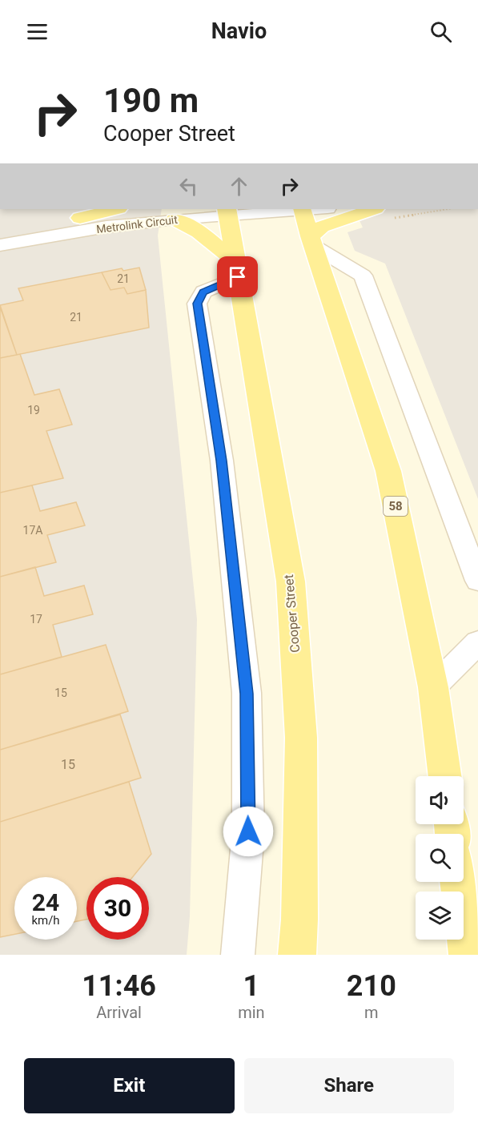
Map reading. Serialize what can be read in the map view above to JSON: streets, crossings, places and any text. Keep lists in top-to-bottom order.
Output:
{
  "streets": {
    "main road": ["58", "Cooper Street"],
    "street": ["Metrolink Circuit"]
  },
  "crossings": [
    ["Metrolink Circuit", "58"],
    ["Metrolink Circuit", "Cooper Street"]
  ],
  "house_numbers": [
    "21",
    "21",
    "19",
    "17A",
    "17",
    "15",
    "15"
  ],
  "page": {
    "header": "Navio",
    "turn": ["190 m", "Cooper Street"],
    "speed": "24 km/h",
    "limit": "30",
    "eta": [
      "11:46",
      "Arrival",
      "1",
      "min",
      "210",
      "m"
    ],
    "buttons": ["Exit", "Share"]
  }
}
